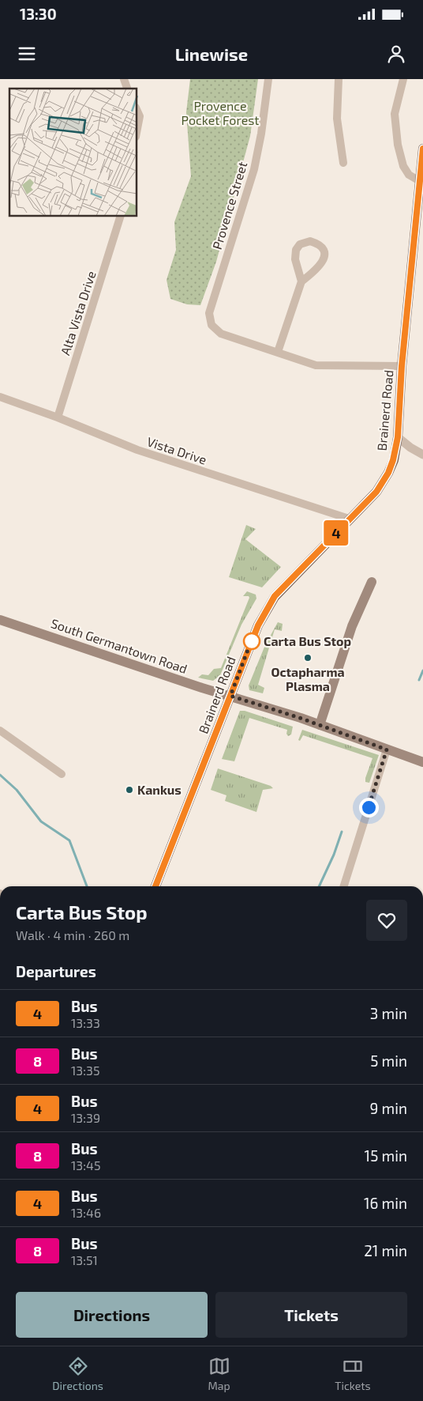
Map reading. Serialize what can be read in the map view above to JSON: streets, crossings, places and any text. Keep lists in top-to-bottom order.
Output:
{
  "streets": {
    "main road": ["Brainerd Road", "South Germantown Road"],
    "street": ["Provence Street", "Alta Vista Drive", "Vista Drive"]
  },
  "crossings": [
    ["Alta Vista Drive", "Vista Drive"],
    ["Brainerd Road", "Vista Drive"],
    ["Brainerd Road", "South Germantown Road"]
  ],
  "parks": ["Provence Pocket Forest"],
  "places": ["Carta Bus Stop", "Octapharma Plasma", "Kankus"],
  "lines": ["bus line 4"],
  "page": {
    "status": "13:30",
    "header": "Linewise",
    "on_map": "4",
    "heading": [
      ["Carta Bus Stop", "Walk · 4 min · 260 m"],
      "Departures"
    ],
    "list": [
      {
        "mark": "4",
        "name": "Bus",
        "note": "13:33",
        "value": "3 min"
      },
      {
        "mark": "8",
        "name": "Bus",
        "note": "13:35",
        "value": "5 min"
      },
      {
        "mark": "4",
        "name": "Bus",
        "note": "13:39",
        "value": "9 min"
      },
      {
        "mark": "8",
        "name": "Bus",
        "note": "13:45",
        "value": "15 min"
      },
      {
        "mark": "4",
        "name": "Bus",
        "note": "13:46",
        "value": "16 min"
      },
      {
        "mark": "8",
        "name": "Bus",
        "note": "13:51",
        "value": "21 min"
      }
    ],
    "buttons": ["Directions", "Tickets"],
    "tabs": ["Directions", "Map", "Tickets"]
  }
}
